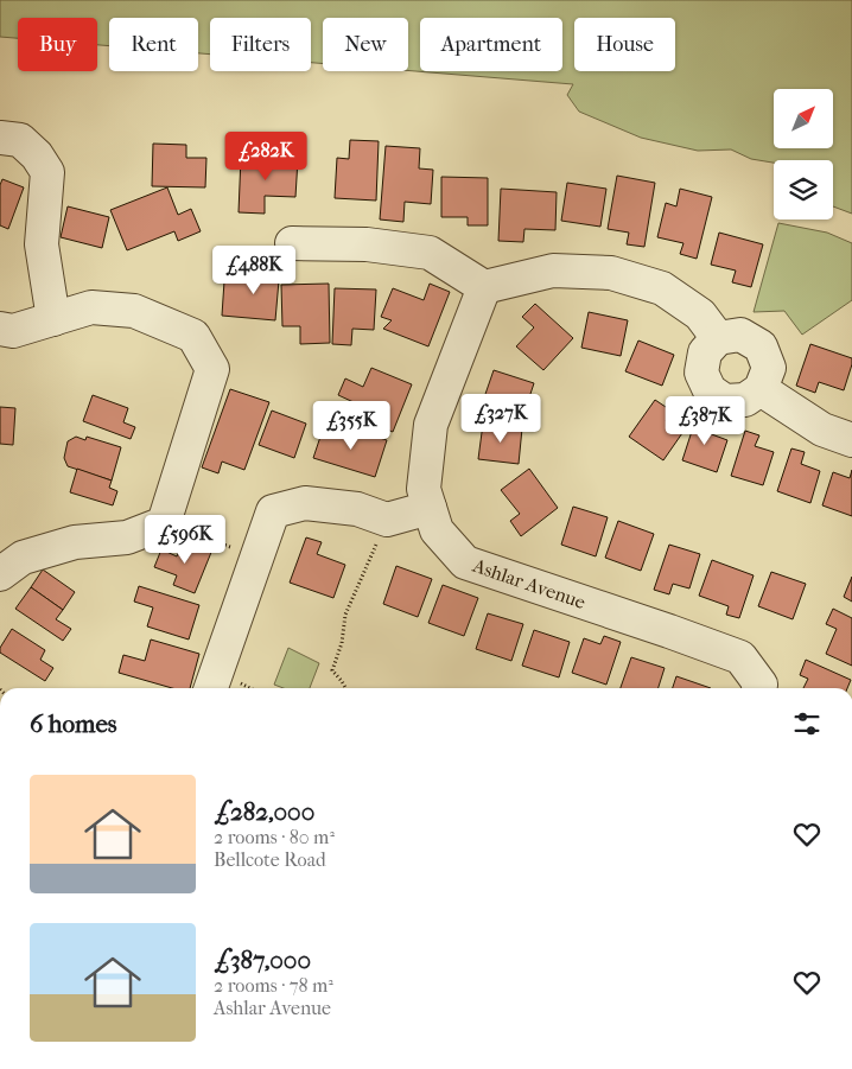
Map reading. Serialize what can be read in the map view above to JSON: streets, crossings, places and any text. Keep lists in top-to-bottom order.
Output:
{
  "streets": {
    "street": ["Ashlar Avenue"]
  },
  "north": "top right",
  "page": {
    "chip": [
      "Buy",
      "Rent",
      "Filters",
      "New",
      "Apartment",
      "House"
    ],
    "price": [
      "£282K",
      "£488K",
      "£327K",
      "£387K",
      "£355K",
      "£596K"
    ],
    "heading": "6 homes",
    "list": [
      {
        "name": "£282,000",
        "note": "2 rooms · 80 m² · Bellcote Road"
      },
      {
        "name": "£387,000",
        "note": "2 rooms · 78 m² · Ashlar Avenue"
      }
    ]
  }
}
